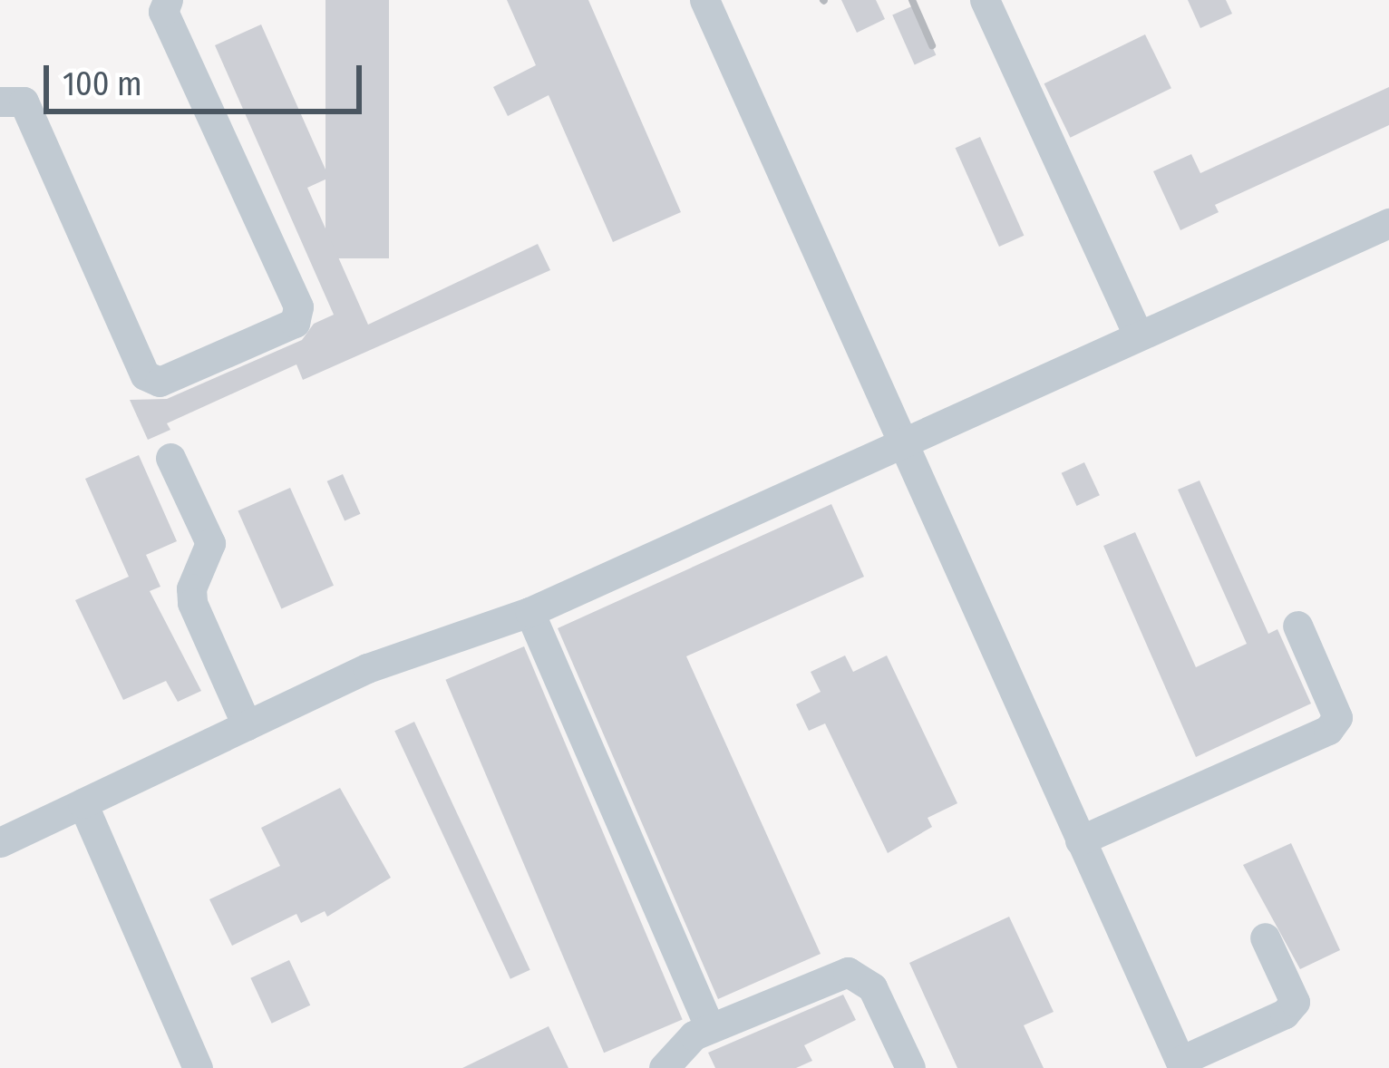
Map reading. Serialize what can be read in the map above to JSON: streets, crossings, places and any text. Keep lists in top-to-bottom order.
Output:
{
  "scale_bar": "100 m"
}
